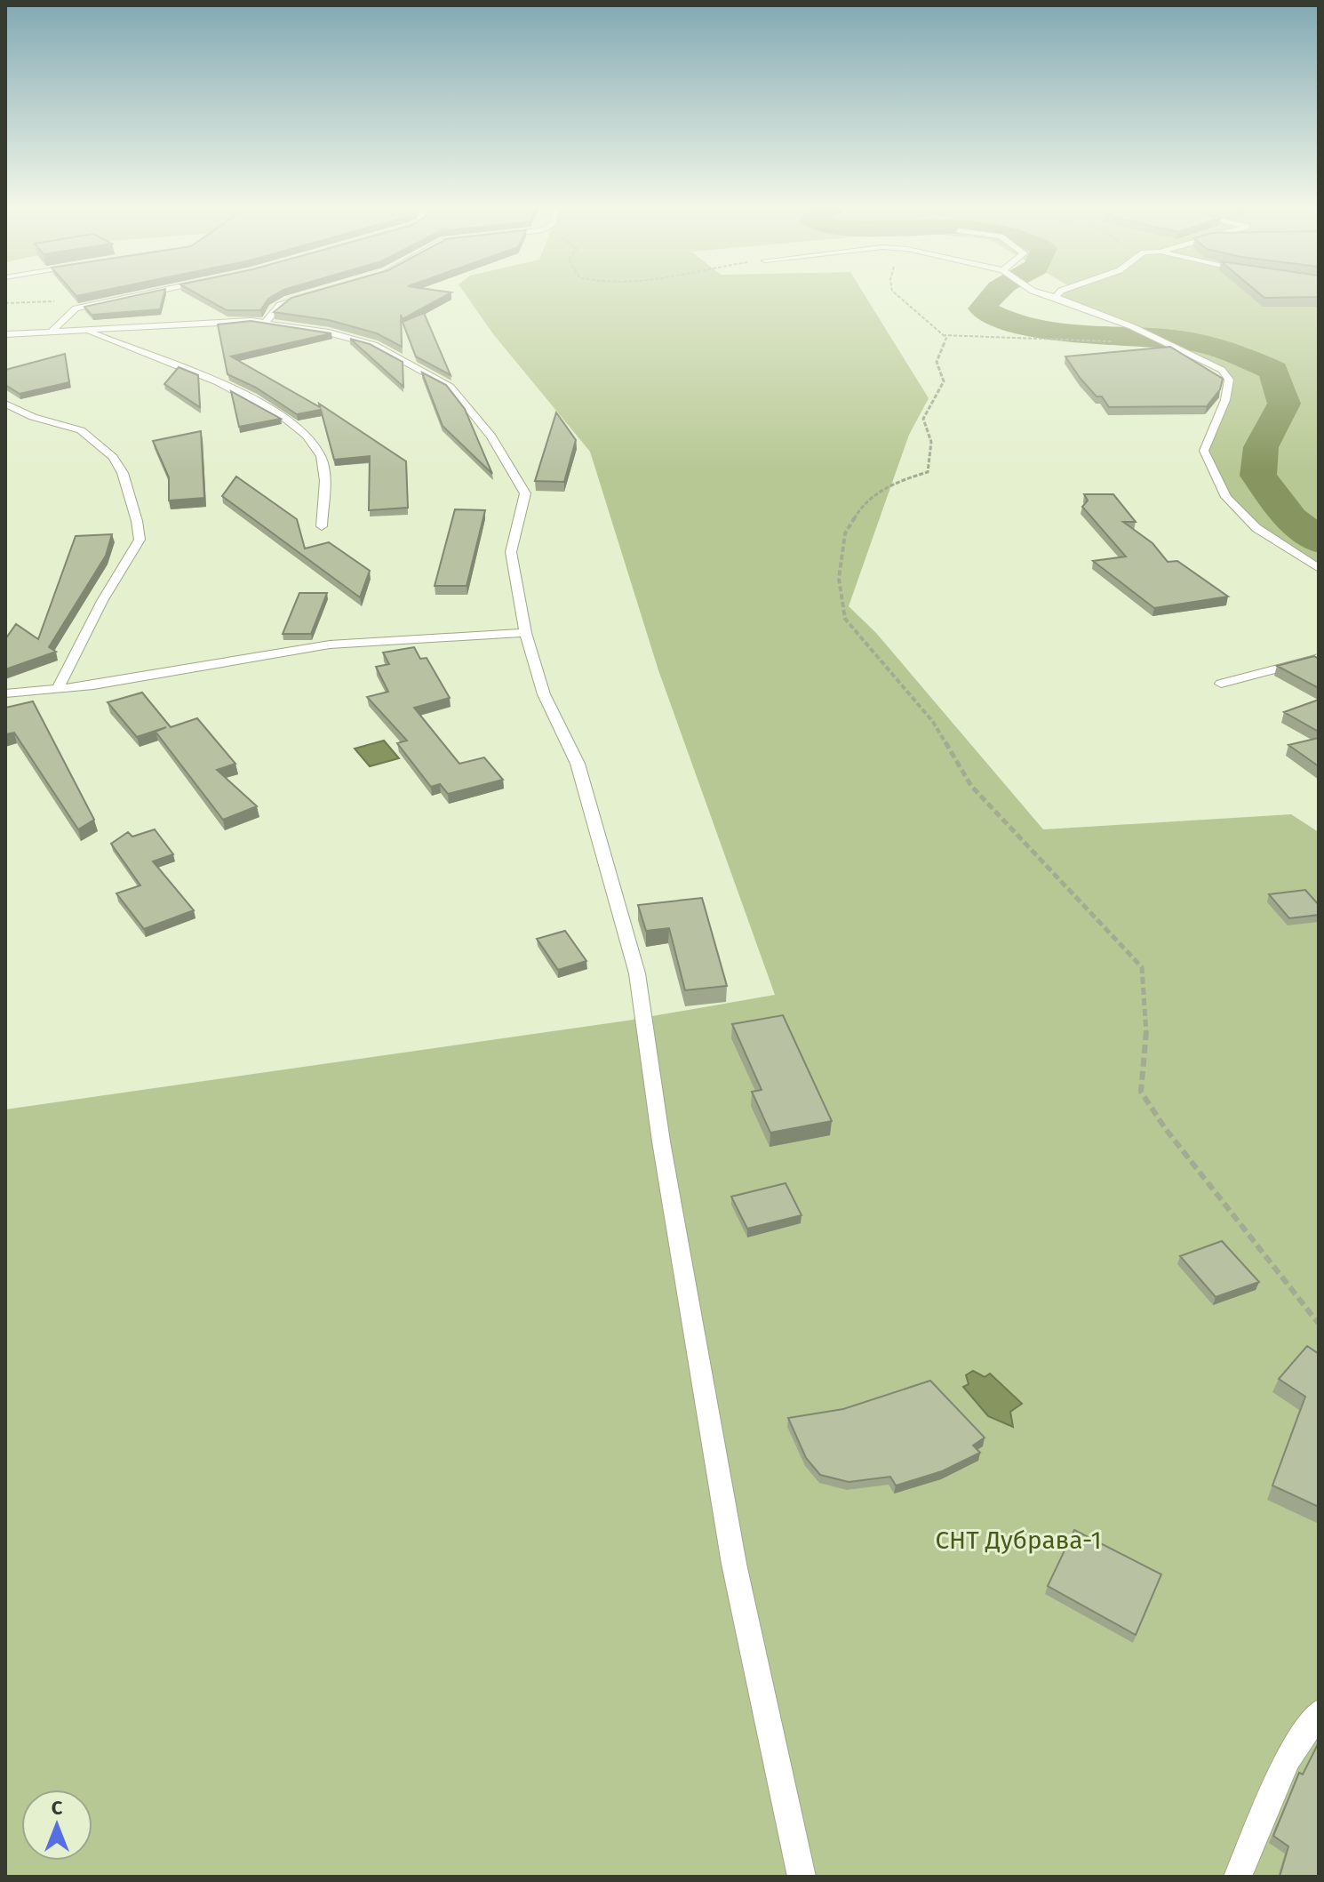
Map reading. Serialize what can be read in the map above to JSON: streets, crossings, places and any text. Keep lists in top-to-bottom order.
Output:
{
  "parks": ["СНТ Дубрава-1"],
  "north": "top"
}
